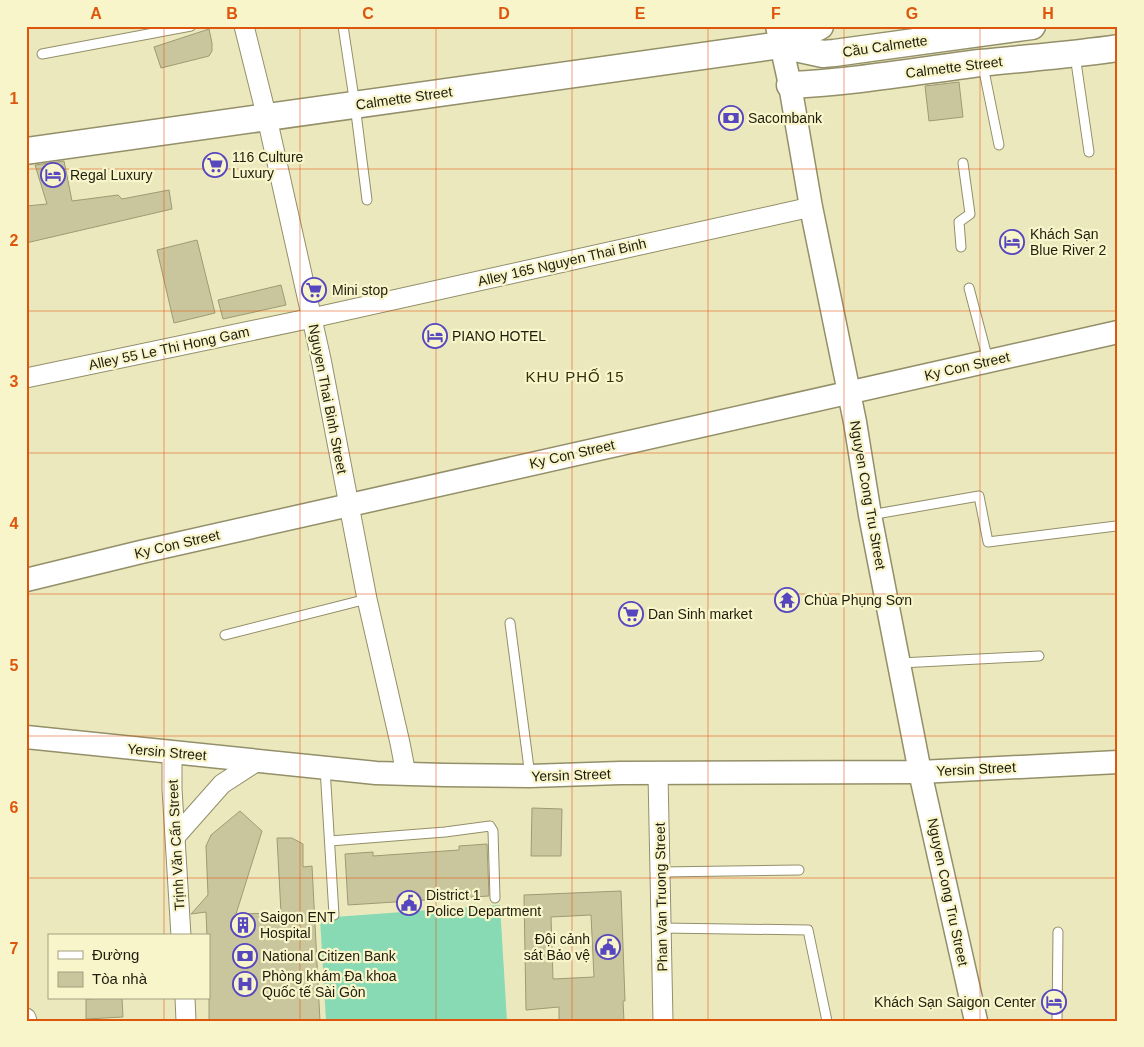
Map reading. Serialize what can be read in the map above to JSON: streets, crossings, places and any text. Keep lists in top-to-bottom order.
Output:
{
  "streets": {
    "main road": ["Cầu Calmette", "Calmette Street"],
    "street": [
      "Alley 165 Nguyen Thai Binh",
      "Alley 55 Le Thi Hong Gam",
      "Ky Con Street",
      "Nguyen Thai Binh Street",
      "Nguyen Cong Tru Street",
      "Yersin Street",
      "Trịnh Văn Cấn Street",
      "Phan Van Truong Street"
    ]
  },
  "crossings": [
    ["Cầu Calmette", "Calmette Street"],
    ["Cầu Calmette", "Nguyen Cong Tru Street"],
    ["Calmette Street", "Nguyen Thai Binh Street"],
    ["Calmette Street", "Nguyen Cong Tru Street"],
    ["Alley 165 Nguyen Thai Binh", "Alley 55 Le Thi Hong Gam"],
    ["Alley 165 Nguyen Thai Binh", "Nguyen Thai Binh Street"],
    ["Alley 165 Nguyen Thai Binh", "Nguyen Cong Tru Street"],
    ["Alley 55 Le Thi Hong Gam", "Nguyen Thai Binh Street"],
    ["Ky Con Street", "Nguyen Thai Binh Street"],
    ["Ky Con Street", "Nguyen Cong Tru Street"],
    ["Nguyen Thai Binh Street", "Yersin Street"],
    ["Nguyen Cong Tru Street", "Yersin Street"],
    ["Yersin Street", "Trịnh Văn Cấn Street"],
    ["Yersin Street", "Phan Van Truong Street"]
  ],
  "districts": ["KHU PHỐ 15"],
  "places": {
    "bank": ["Sacombank", "National Citizen Bank"],
    "supermarket": ["116 Culture Luxury", "Mini stop", "Dan Sinh market"],
    "hotel": [
      "Regal Luxury",
      "Khách Sạn Blue River 2",
      "PIANO HOTEL",
      "Khách Sạn Saigon Center"
    ],
    "temple": ["Chùa Phụng Sơn"],
    "public building": ["District 1 Police Department", "Đội cảnh sát Bảo vệ"],
    "building": ["Saigon ENT Hospital"],
    "hospital": ["Phòng khám Đa khoa Quốc tế Sài Gòn"]
  },
  "legend": ["Đường", "Tòa nhà"],
  "grid": {
    "columns": [
      "A",
      "B",
      "C",
      "D",
      "E",
      "F",
      "G",
      "H"
    ],
    "rows": [
      "1",
      "2",
      "3",
      "4",
      "5",
      "6",
      "7"
    ]
  }
}
